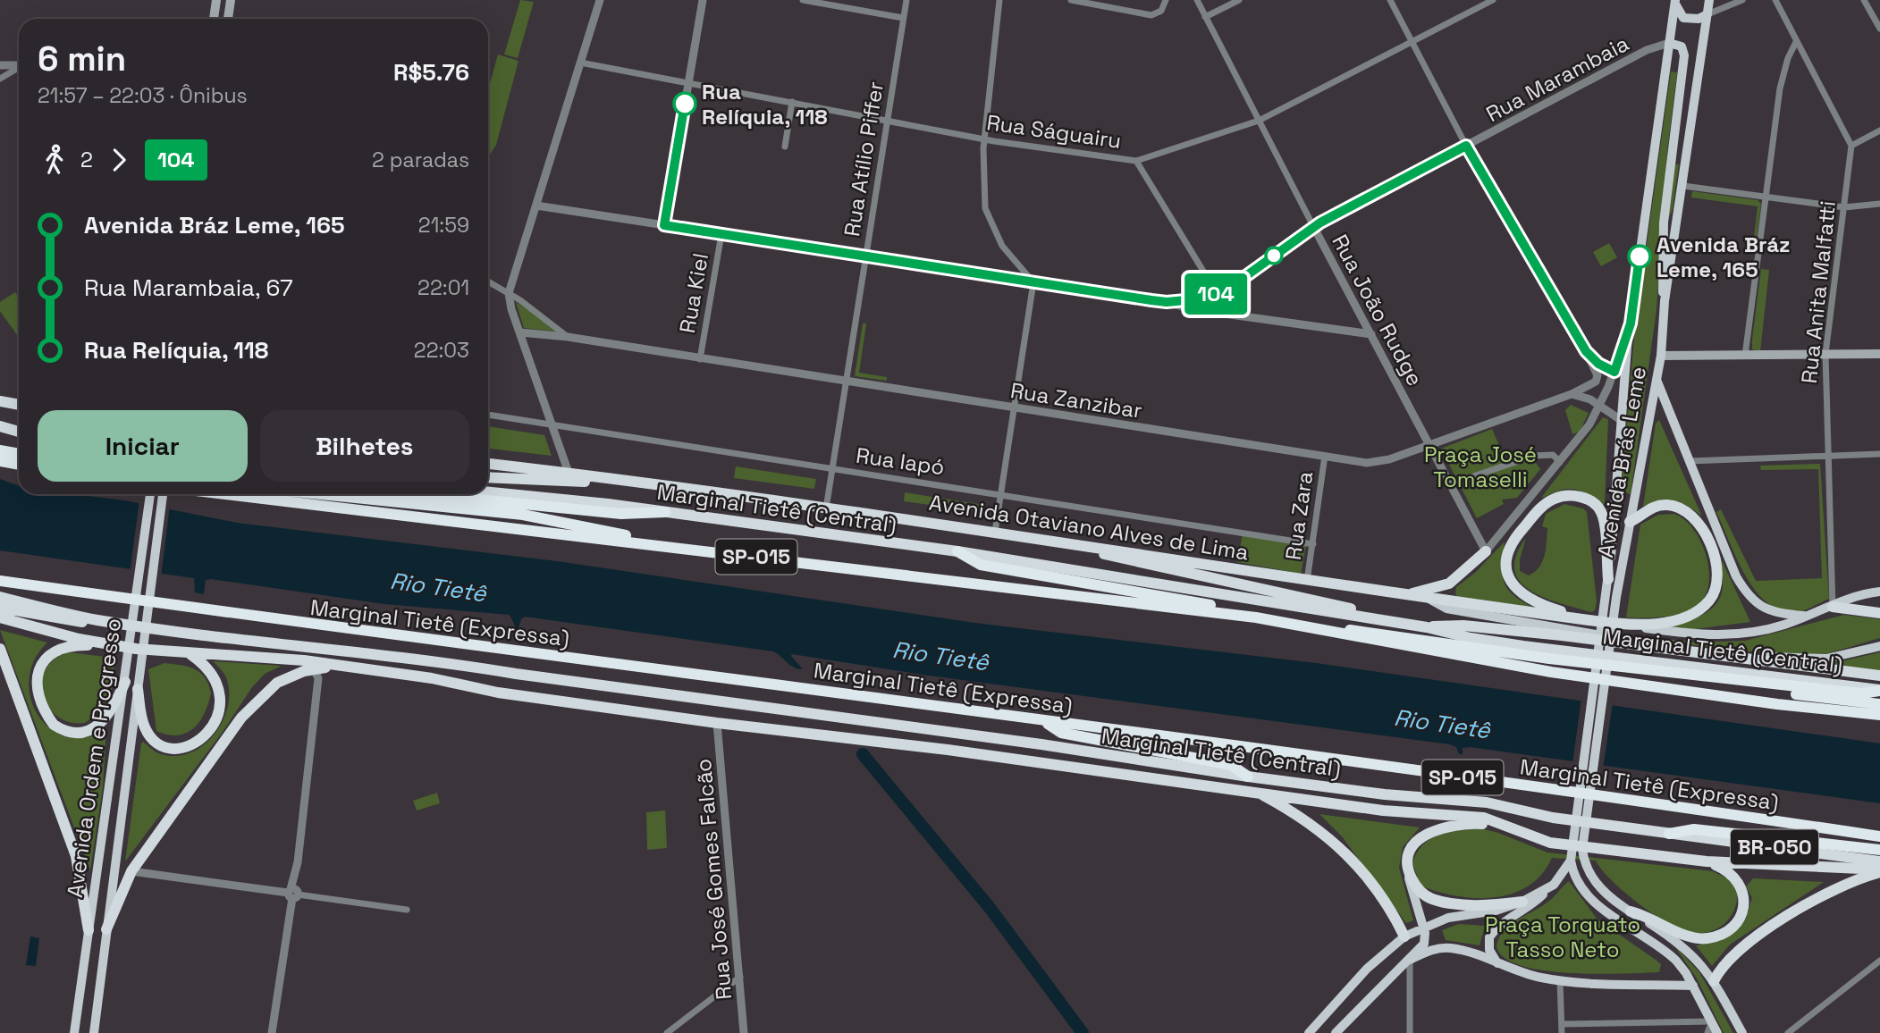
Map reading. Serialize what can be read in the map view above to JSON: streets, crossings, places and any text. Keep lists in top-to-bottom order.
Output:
{
  "streets": {
    "highway": [
      "Marginal Tietê (Central)",
      "Avenida Otaviano Alves de Lima",
      "SP-015",
      "Marginal Tietê (Expressa)",
      "BR-050"
    ],
    "main road": ["Avenida Brás Leme", "Avenida Ordem e Progresso"],
    "street": [
      "Rua Marambaia",
      "Rua Ságuairu",
      "Rua Atílio Piffer",
      "Rua Anita Malfatti",
      "Rua Kiel",
      "Rua João Rudge",
      "Rua Zanzibar",
      "Rua Iapó",
      "Rua Zara",
      "Rua José Gomes Falcão"
    ]
  },
  "crossings": [
    ["Rua Marambaia", "Rua João Rudge"],
    ["Rua Marambaia", "Avenida Brás Leme"],
    ["Rua Ságuairu", "Rua Atílio Piffer"],
    ["Rua Ságuairu", "Rua João Rudge"],
    ["Rua Atílio Piffer", "Rua Zanzibar"],
    ["Rua Atílio Piffer", "Rua Iapó"],
    ["Rua Atílio Piffer", "Avenida Otaviano Alves de Lima"],
    ["Rua Kiel", "Rua Zanzibar"],
    ["Rua João Rudge", "Rua Zanzibar"],
    ["Rua Zanzibar", "Rua Zara"],
    ["Rua Iapó", "Rua Zara"],
    ["Rua Zara", "Avenida Otaviano Alves de Lima"]
  ],
  "water": ["Rio Tietê"],
  "parks": ["Praça José Tomaselli", "Praça Torquato Tasso Neto"],
  "places": ["Rua Relíquia, 118", "Avenida Bráz Leme, 165"],
  "lines": ["bus line 104"],
  "page": {
    "on_map": "104",
    "heading": ["6 min", "21:57 – 22:03 · Ônibus", "R$5.76"],
    "legs": ["2", "104", "2 paradas"],
    "list": [
      {
        "name": "Avenida Bráz Leme, 165",
        "value": "21:59"
      },
      {
        "name": "Rua Marambaia, 67",
        "value": "22:01"
      },
      {
        "name": "Rua Relíquia, 118",
        "value": "22:03"
      }
    ],
    "buttons": ["Iniciar", "Bilhetes"]
  }
}
